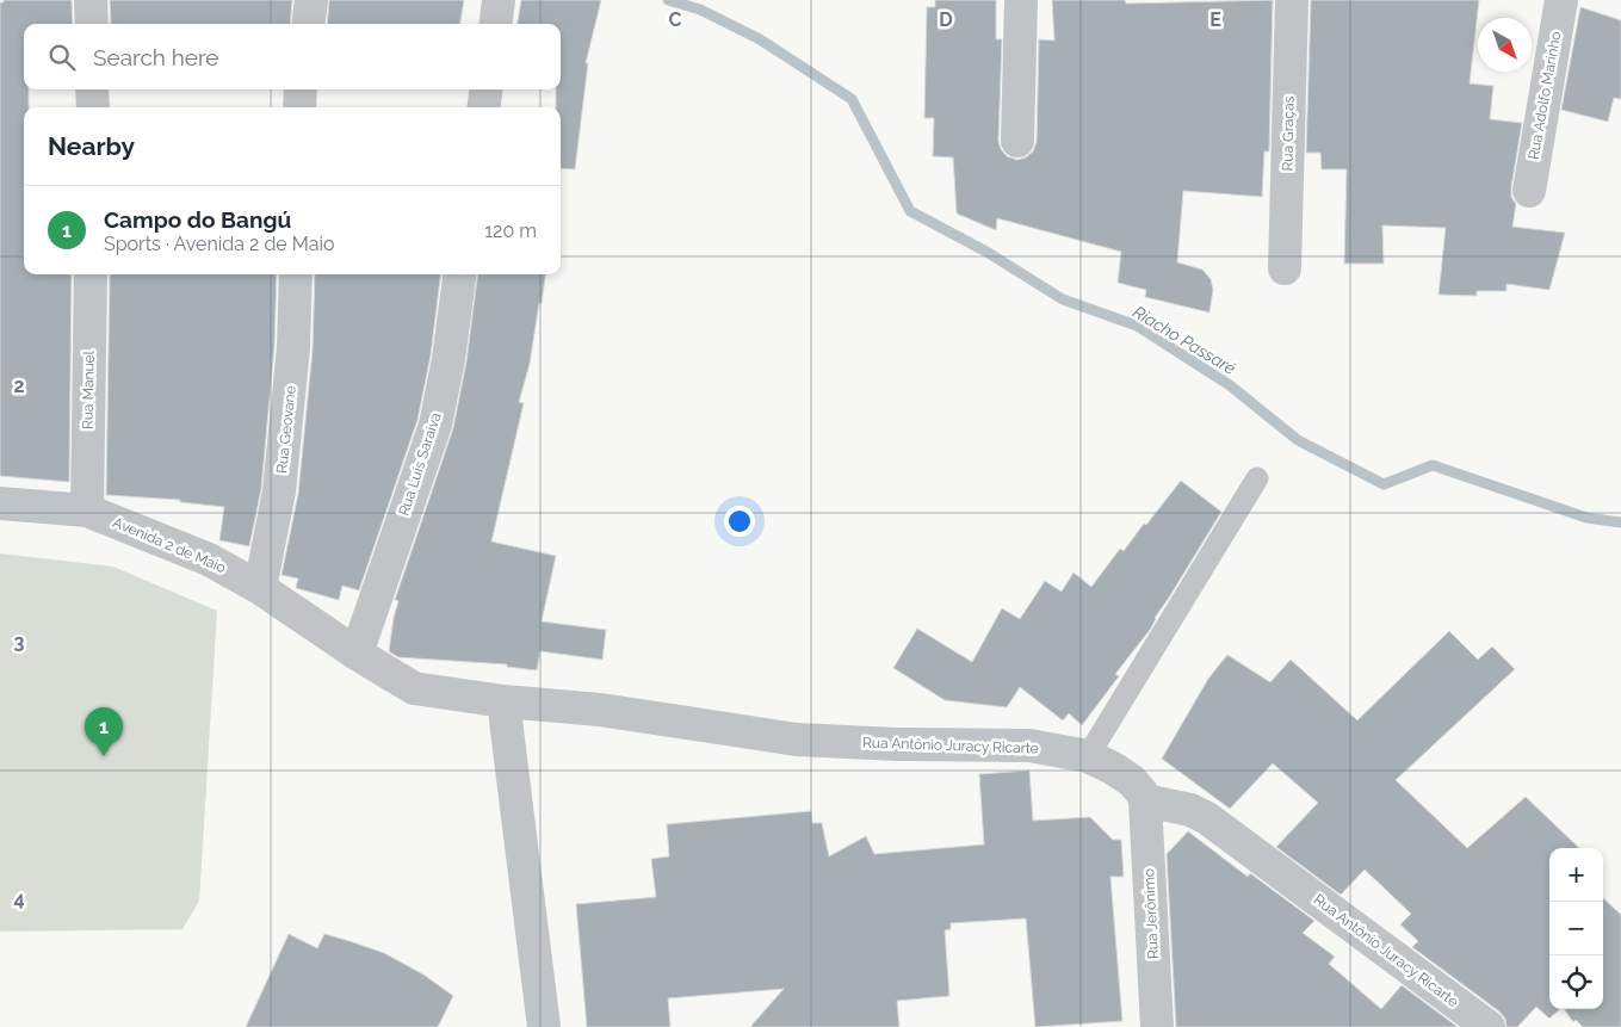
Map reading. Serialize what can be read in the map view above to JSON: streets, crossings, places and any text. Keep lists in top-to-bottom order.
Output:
{
  "streets": {
    "street": [
      "Rua Adolfo Marinho",
      "Rua Graças",
      "Rua Manuel",
      "Rua Geovane",
      "Rua Luís Saraiva",
      "Avenida 2 de Maio",
      "Rua Antônio Juracy Ricarte",
      "Rua Jerônimo"
    ]
  },
  "crossings": [
    ["Rua Manuel", "Avenida 2 de Maio"],
    ["Rua Geovane", "Avenida 2 de Maio"],
    ["Rua Luís Saraiva", "Avenida 2 de Maio"],
    ["Avenida 2 de Maio", "Rua Antônio Juracy Ricarte"],
    ["Rua Antônio Juracy Ricarte", "Rua Jerônimo"]
  ],
  "water": ["Riacho Passaré"],
  "north": "bottom right",
  "page": {
    "search": "Search here",
    "heading": "Nearby",
    "list": [
      {
        "mark": "1",
        "name": "Campo do Bangú",
        "note": "Sports · Avenida 2 de Maio",
        "value": "120 m"
      }
    ],
    "pins": "1",
    "map_buttons": ["+", "−"]
  },
  "grid": {
    "columns": ["C", "D", "E"],
    "rows": ["2", "3", "4"]
  }
}
